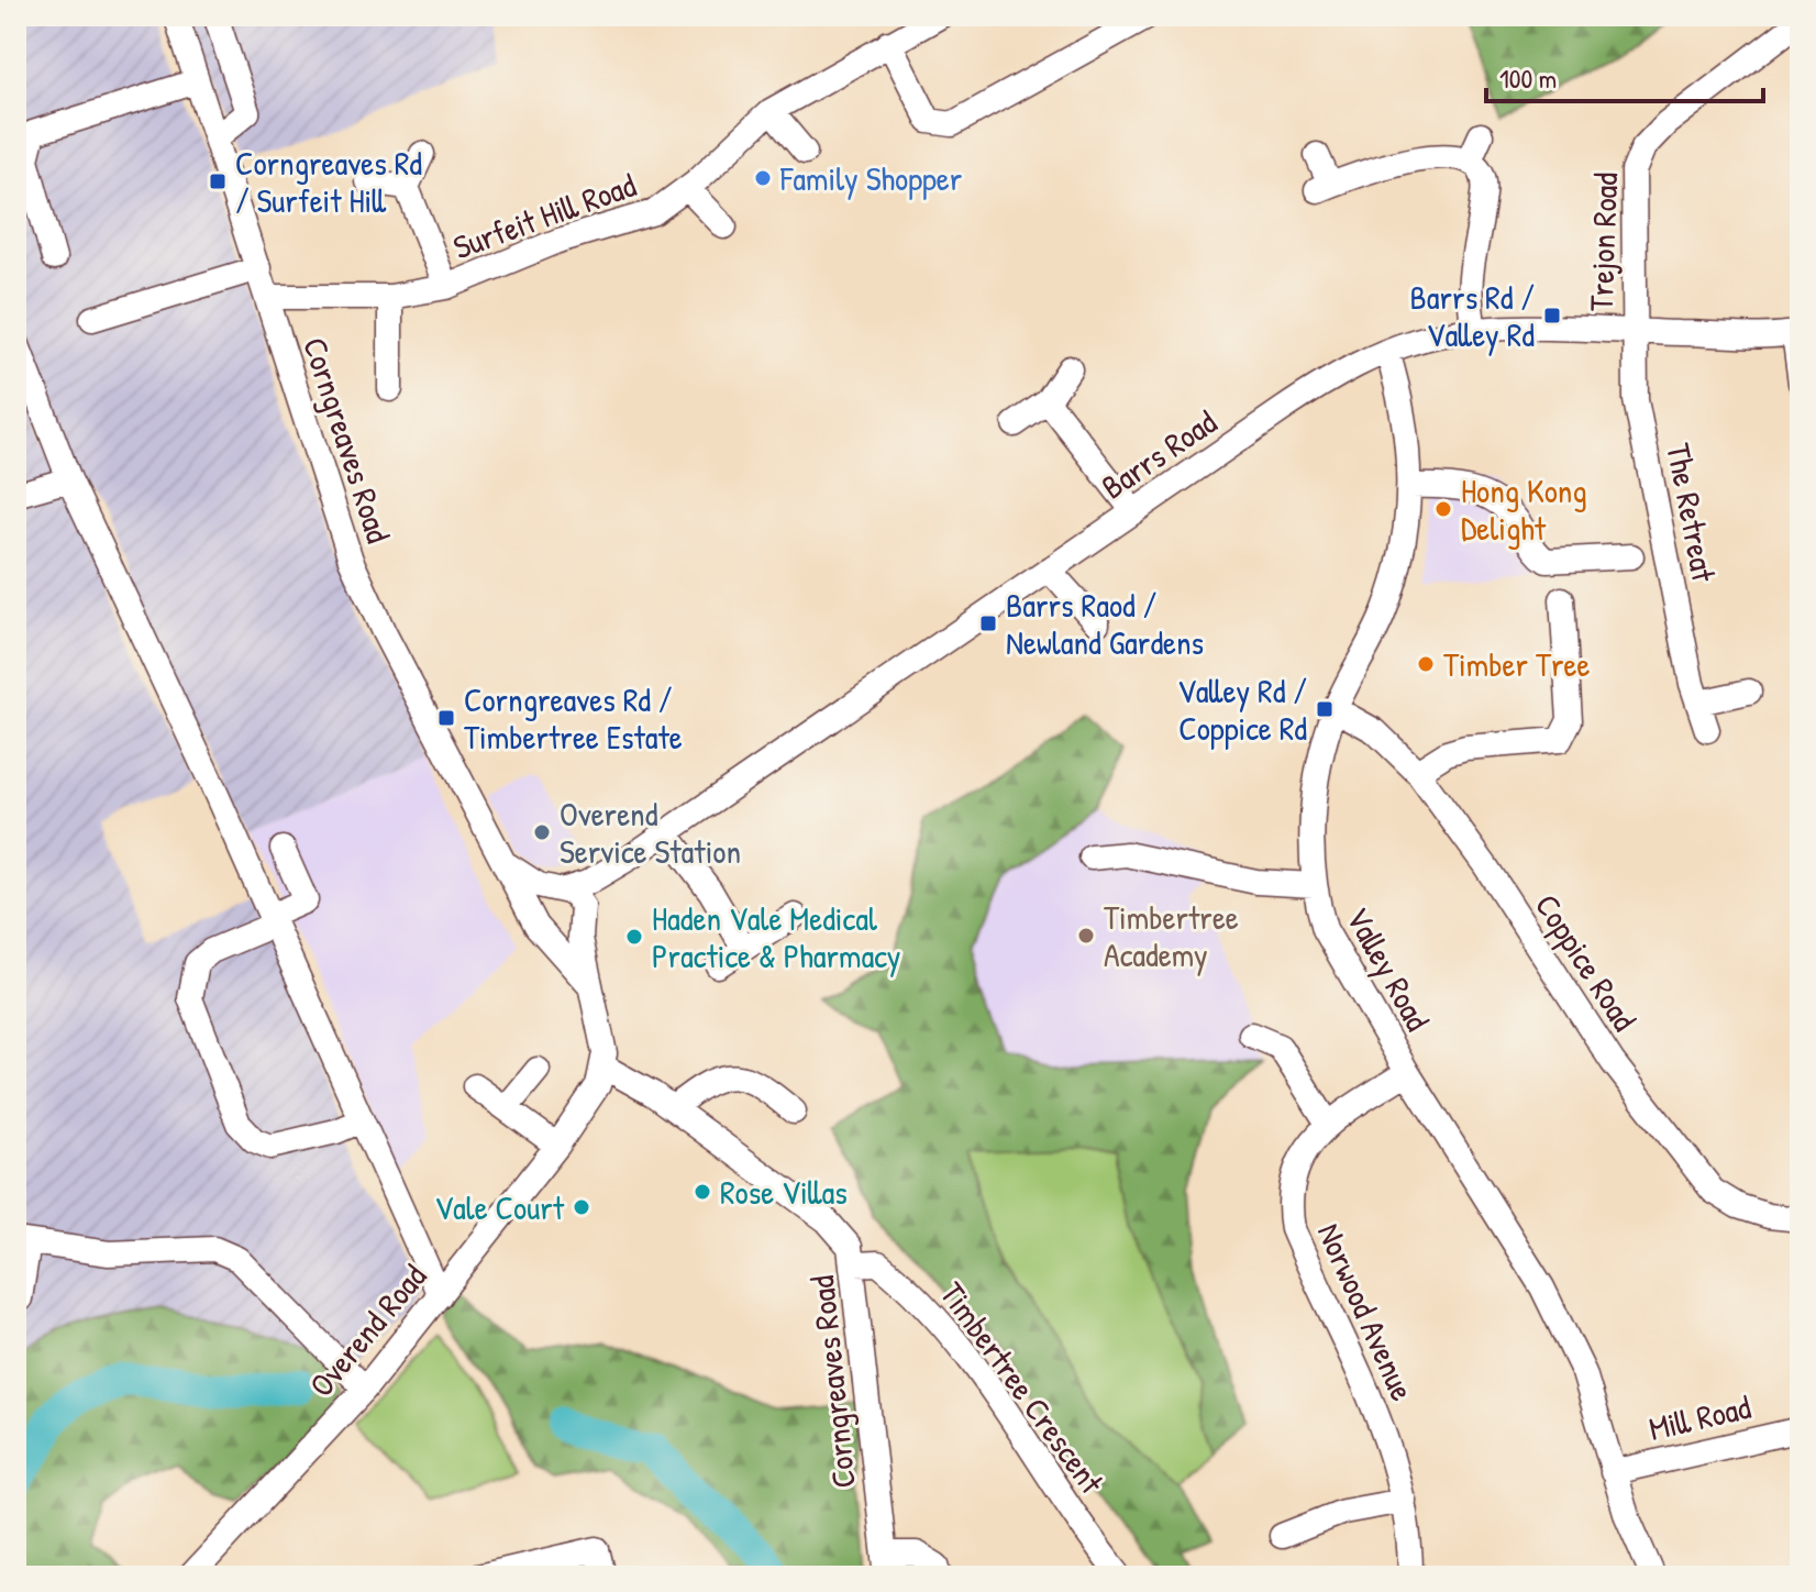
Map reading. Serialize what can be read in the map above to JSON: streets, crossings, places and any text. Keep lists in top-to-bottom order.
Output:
{
  "streets": {
    "street": [
      "Surfeit Hill Road",
      "Trejon Road",
      "Corngreaves Road",
      "Barrs Road",
      "The Retreat",
      "Coppice Road",
      "Valley Road",
      "Norwood Avenue",
      "Overend Road",
      "Timbertree Crescent",
      "Mill Road"
    ]
  },
  "crossings": [
    ["Surfeit Hill Road", "Corngreaves Road"],
    ["Trejon Road", "Barrs Road"],
    ["Trejon Road", "The Retreat"],
    ["Corngreaves Road", "Barrs Road"],
    ["Corngreaves Road", "Overend Road"],
    ["Corngreaves Road", "Timbertree Crescent"],
    ["Barrs Road", "The Retreat"],
    ["Barrs Road", "Valley Road"],
    ["Coppice Road", "Valley Road"],
    ["Valley Road", "Norwood Avenue"],
    ["Valley Road", "Mill Road"]
  ],
  "places": {
    "other": [
      "Family Shopper",
      "Hong Kong Delight",
      "Timber Tree",
      "Overend Service Station",
      "Timbertree Academy",
      "Haden Vale Medical Practice & Pharmacy",
      "Rose Villas",
      "Vale Court"
    ],
    "transit": [
      "Corngreaves Rd / Surfeit Hill",
      "Barrs Rd / Valley Rd",
      "Barrs Raod / Newland Gardens",
      "Valley Rd / Coppice Rd",
      "Corngreaves Rd / Timbertree Estate"
    ]
  },
  "scale_bar": "100 m"
}
